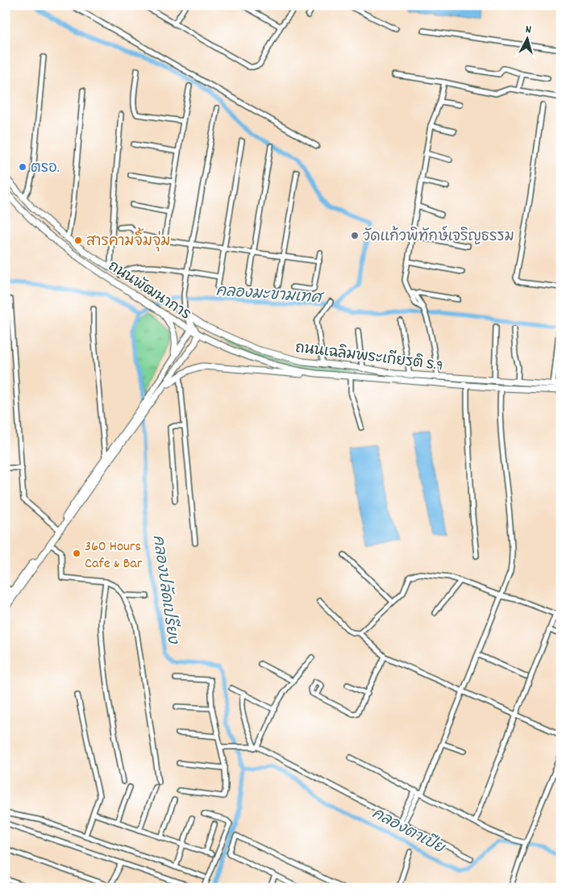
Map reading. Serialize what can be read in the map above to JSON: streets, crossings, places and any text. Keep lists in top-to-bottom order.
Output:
{
  "streets": {
    "main road": ["ถนนพัฒนาการ", "ถนนเฉลิมพระเกียรติ ร.9"]
  },
  "crossings": [
    ["ถนนพัฒนาการ", "ถนนเฉลิมพระเกียรติ ร.9"]
  ],
  "water": ["คลองมะขามเทศ", "คลองปลัดเปรียง", "คลองตาเปีย"],
  "places": [
    "ตรอ.",
    "วัดแก้วพิทักษ์เจริญธรรม",
    "สารคามจิ้มจุ่ม",
    "360 Hours Cafe & Bar"
  ],
  "north": "top"
}
